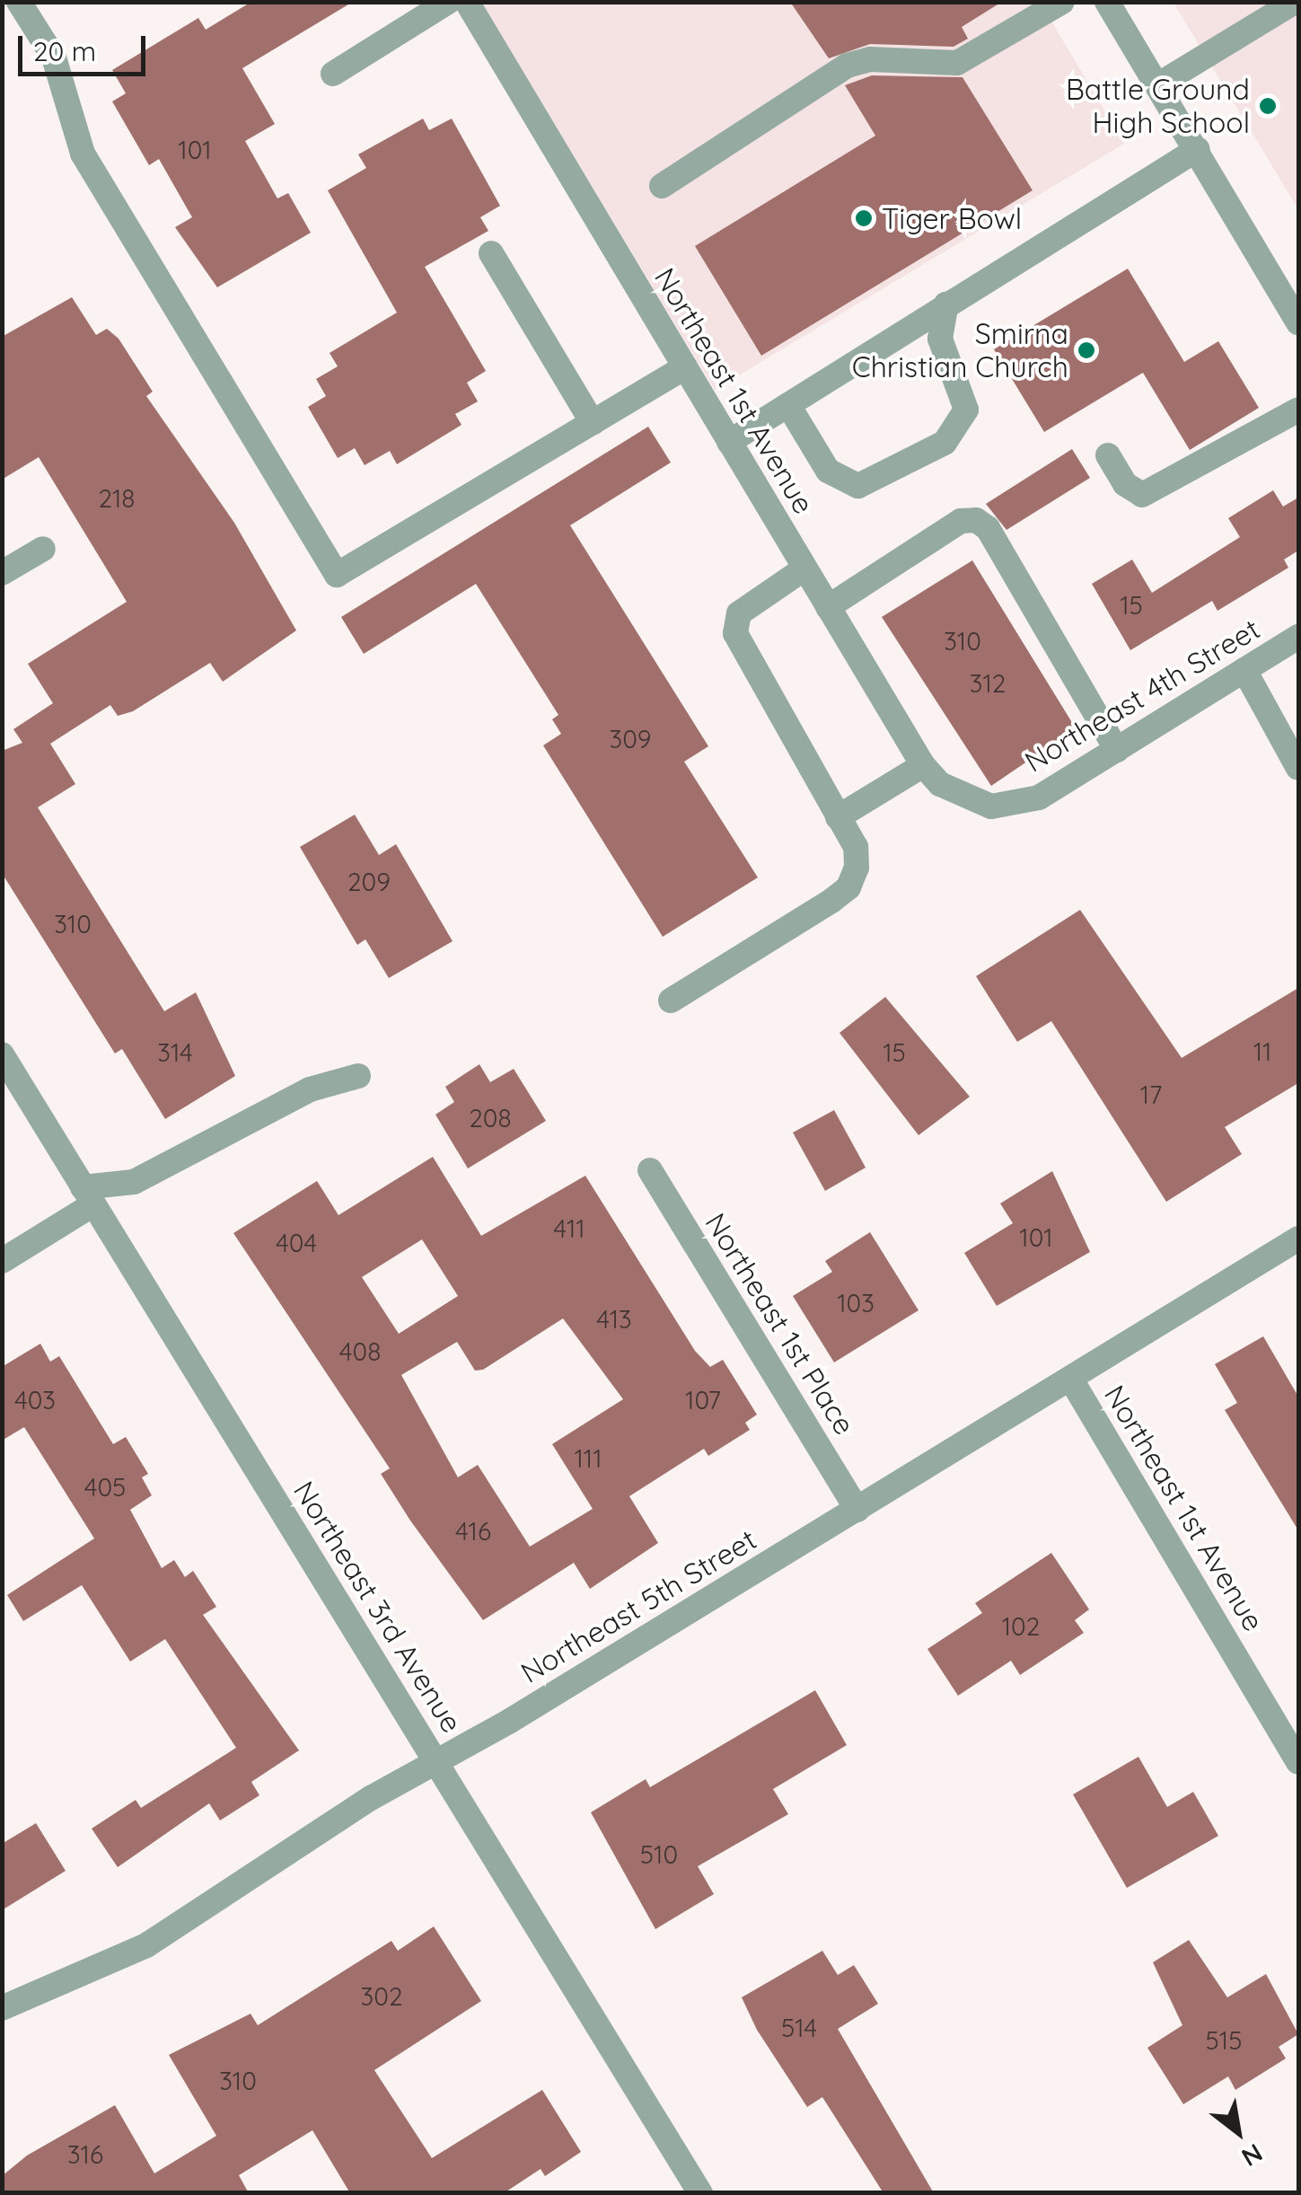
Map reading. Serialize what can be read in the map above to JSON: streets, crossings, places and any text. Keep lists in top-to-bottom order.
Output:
{
  "streets": {
    "street": [
      "Northeast 1st Avenue",
      "Northeast 4th Street",
      "Northeast 1st Place",
      "Northeast 5th Street",
      "Northeast 3rd Avenue"
    ]
  },
  "crossings": [
    ["Northeast 1st Avenue", "Northeast 4th Street"],
    ["Northeast 1st Avenue", "Northeast 5th Street"],
    ["Northeast 1st Place", "Northeast 5th Street"],
    ["Northeast 5th Street", "Northeast 3rd Avenue"]
  ],
  "places": ["Battle Ground High School", "Tiger Bowl", "Smirna Christian Church"],
  "house_numbers": [
    "101",
    "218",
    "15",
    "310",
    "312",
    "309",
    "209",
    "310",
    "11",
    "314",
    "15",
    "17",
    "208",
    "411",
    "101",
    "404",
    "103",
    "413",
    "408",
    "403",
    "107",
    "111",
    "405",
    "416",
    "102",
    "510",
    "302",
    "514",
    "515",
    "310",
    "316"
  ],
  "scale_bar": "20 m",
  "north": "bottom right"
}
